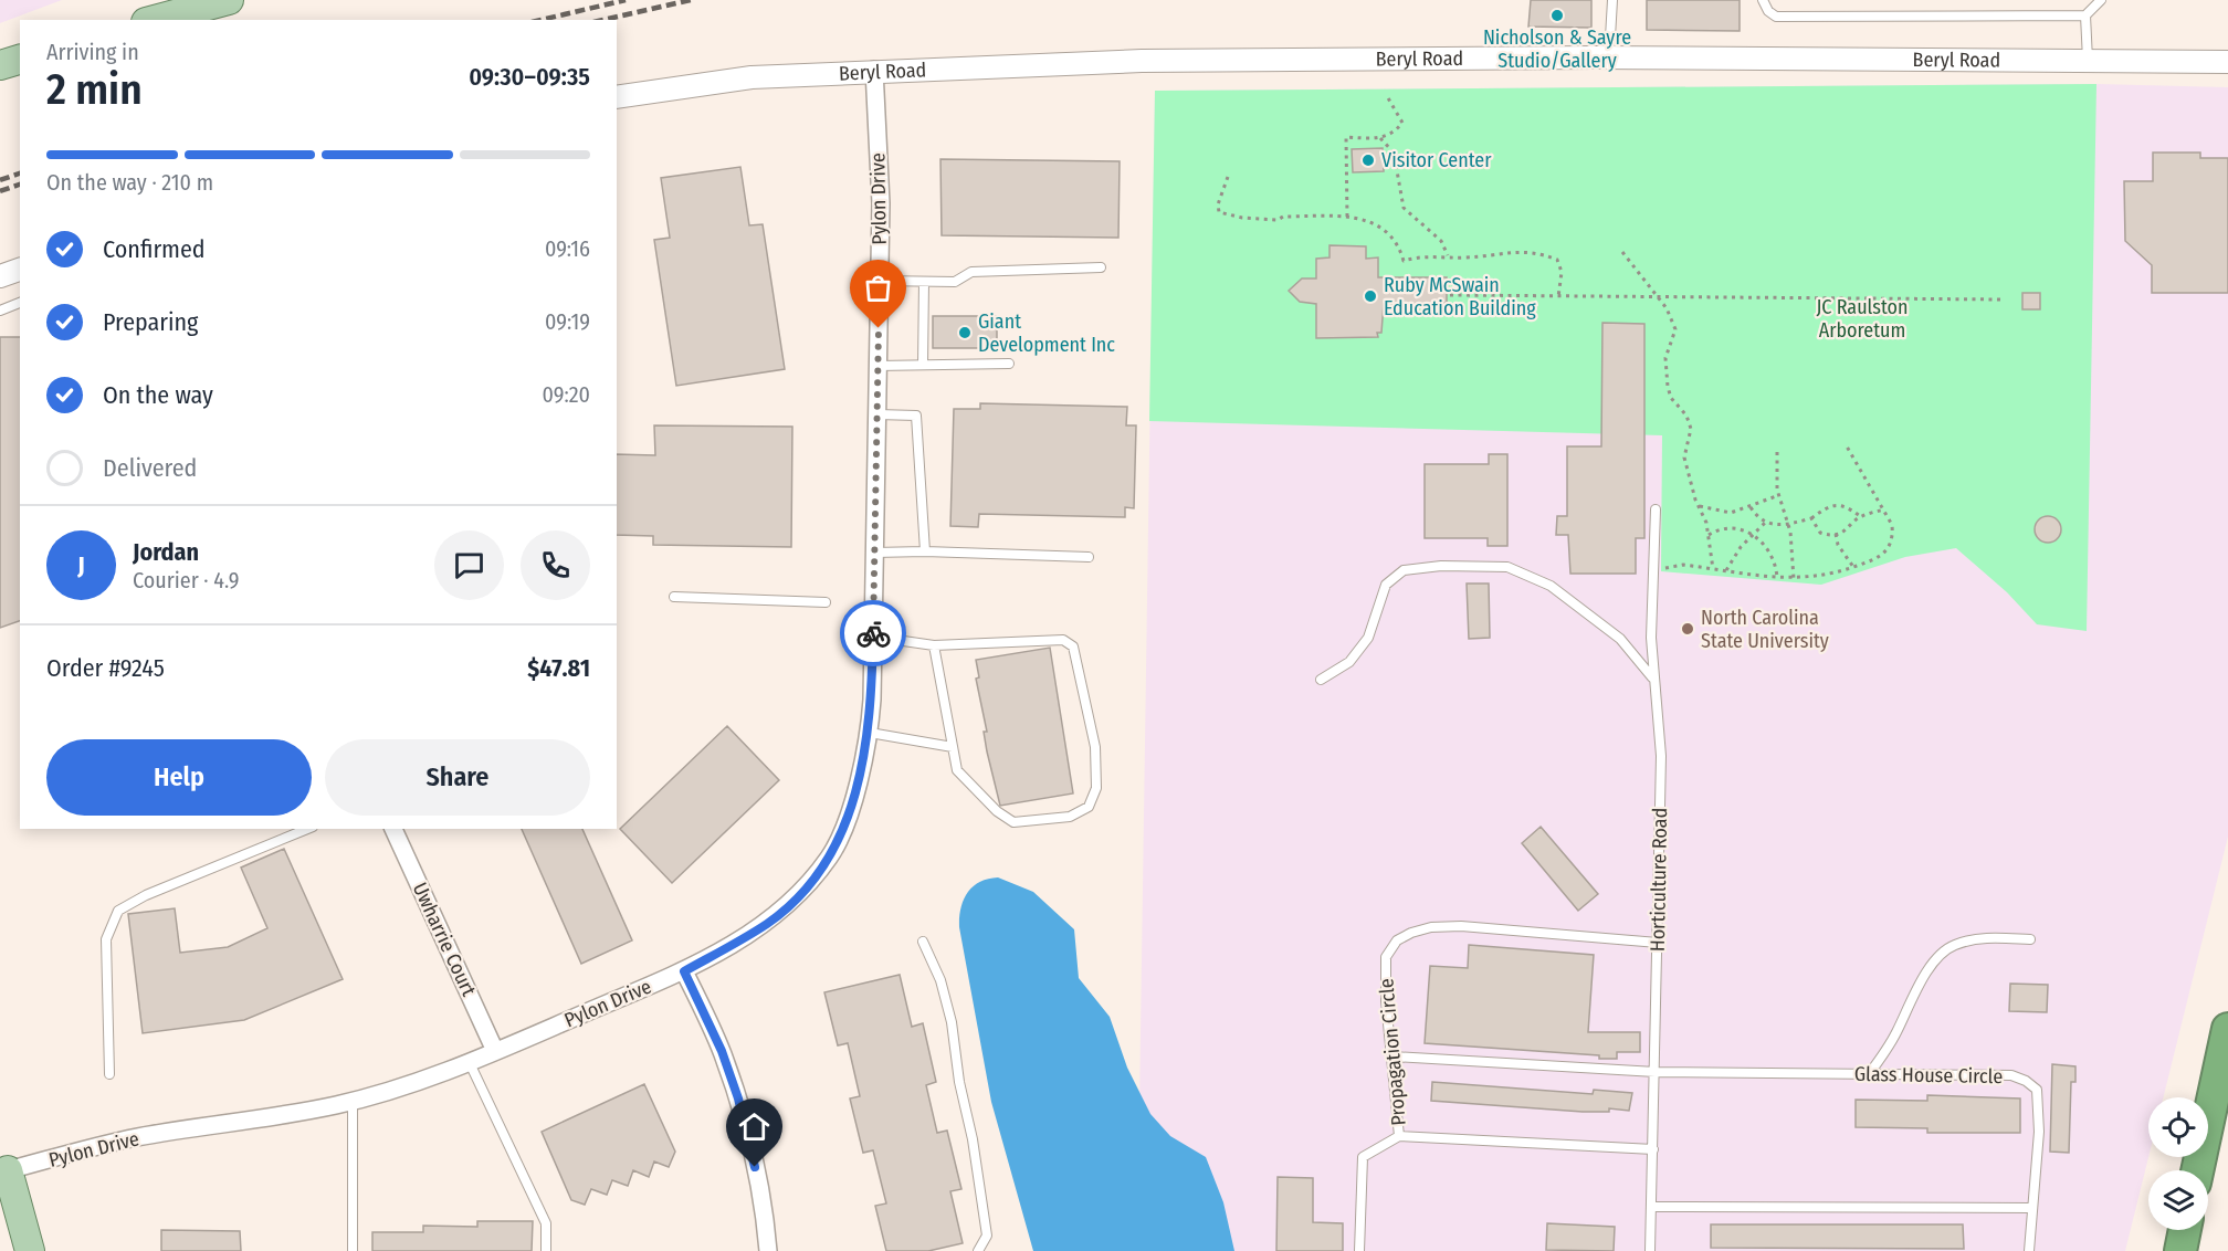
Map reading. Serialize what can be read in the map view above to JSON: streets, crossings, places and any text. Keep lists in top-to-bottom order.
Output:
{
  "streets": {
    "street": ["Beryl Road", "Pylon Drive", "Uwharrie Court"],
    "lane": ["Horticulture Road", "Propagation Circle", "Glass House Circle"]
  },
  "crossings": [
    ["Beryl Road", "Pylon Drive"],
    ["Pylon Drive", "Uwharrie Court"],
    ["Horticulture Road", "Propagation Circle"],
    ["Horticulture Road", "Glass House Circle"],
    ["Propagation Circle", "Glass House Circle"]
  ],
  "parks": ["JC Raulston Arboretum"],
  "places": [
    "Nicholson & Sayre Studio/Gallery",
    "Visitor Center",
    "Ruby McSwain Education Building",
    "Giant Development Inc",
    "North Carolina State University"
  ],
  "page": {
    "heading": ["2 min", "Arriving in", "09:30–09:35"],
    "panel": [
      "Jordan",
      "Courier · 4.9",
      "Order #9245",
      "$47.81"
    ],
    "bar": "On the way · 210 m",
    "list": [
      ["Confirmed", "09:16"],
      ["Preparing", "09:19"],
      ["On the way", "09:20"],
      "Delivered"
    ],
    "round": "J",
    "buttons": ["Help", "Share"]
  }
}
